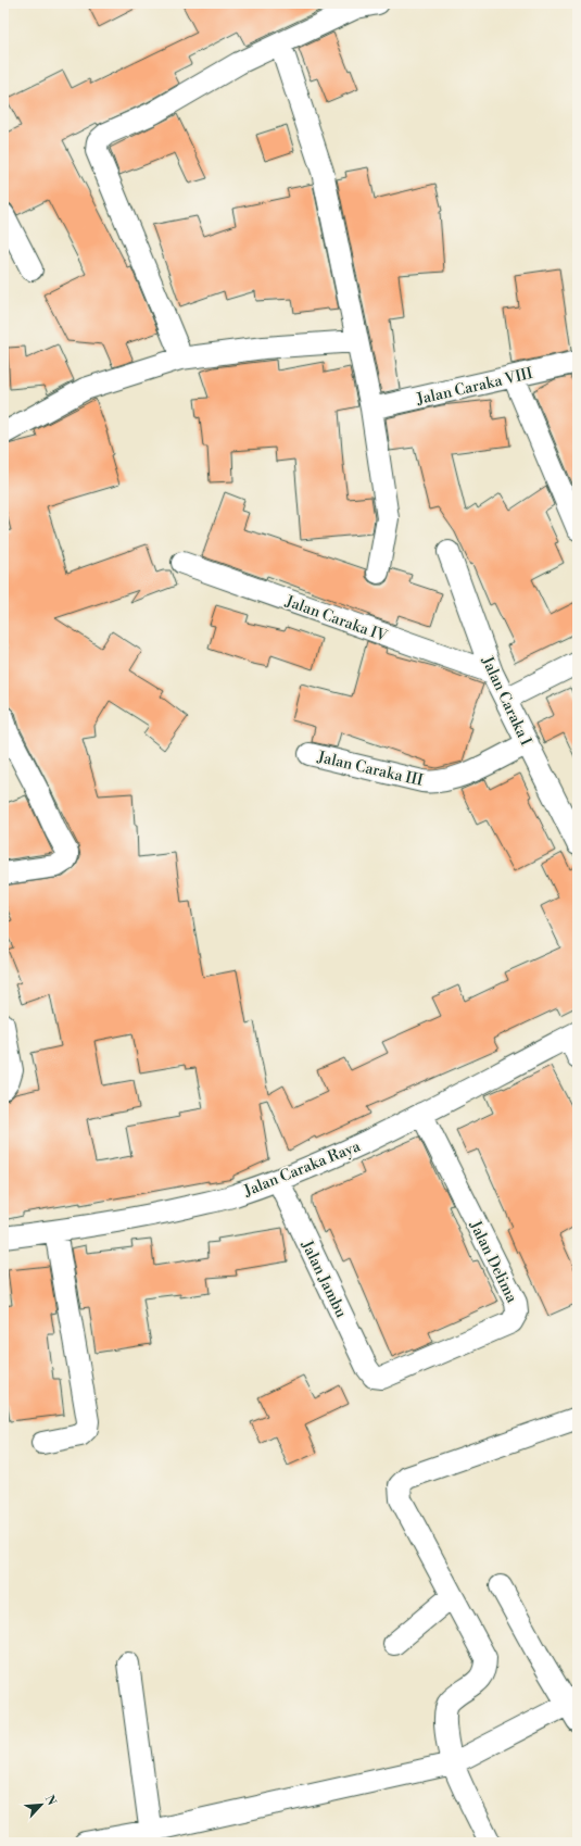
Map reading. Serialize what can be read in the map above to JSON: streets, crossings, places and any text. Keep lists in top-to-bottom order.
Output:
{
  "streets": {
    "street": [
      "Jalan Caraka VIII",
      "Jalan Caraka IV",
      "Jalan Caraka I",
      "Jalan Caraka III",
      "Jalan Caraka Raya",
      "Jalan Delima",
      "Jalan Jambu"
    ]
  },
  "crossings": [
    ["Jalan Caraka IV", "Jalan Caraka I"],
    ["Jalan Caraka I", "Jalan Caraka III"],
    ["Jalan Caraka Raya", "Jalan Delima"],
    ["Jalan Caraka Raya", "Jalan Jambu"],
    ["Jalan Delima", "Jalan Jambu"]
  ],
  "north": "top right"
}
